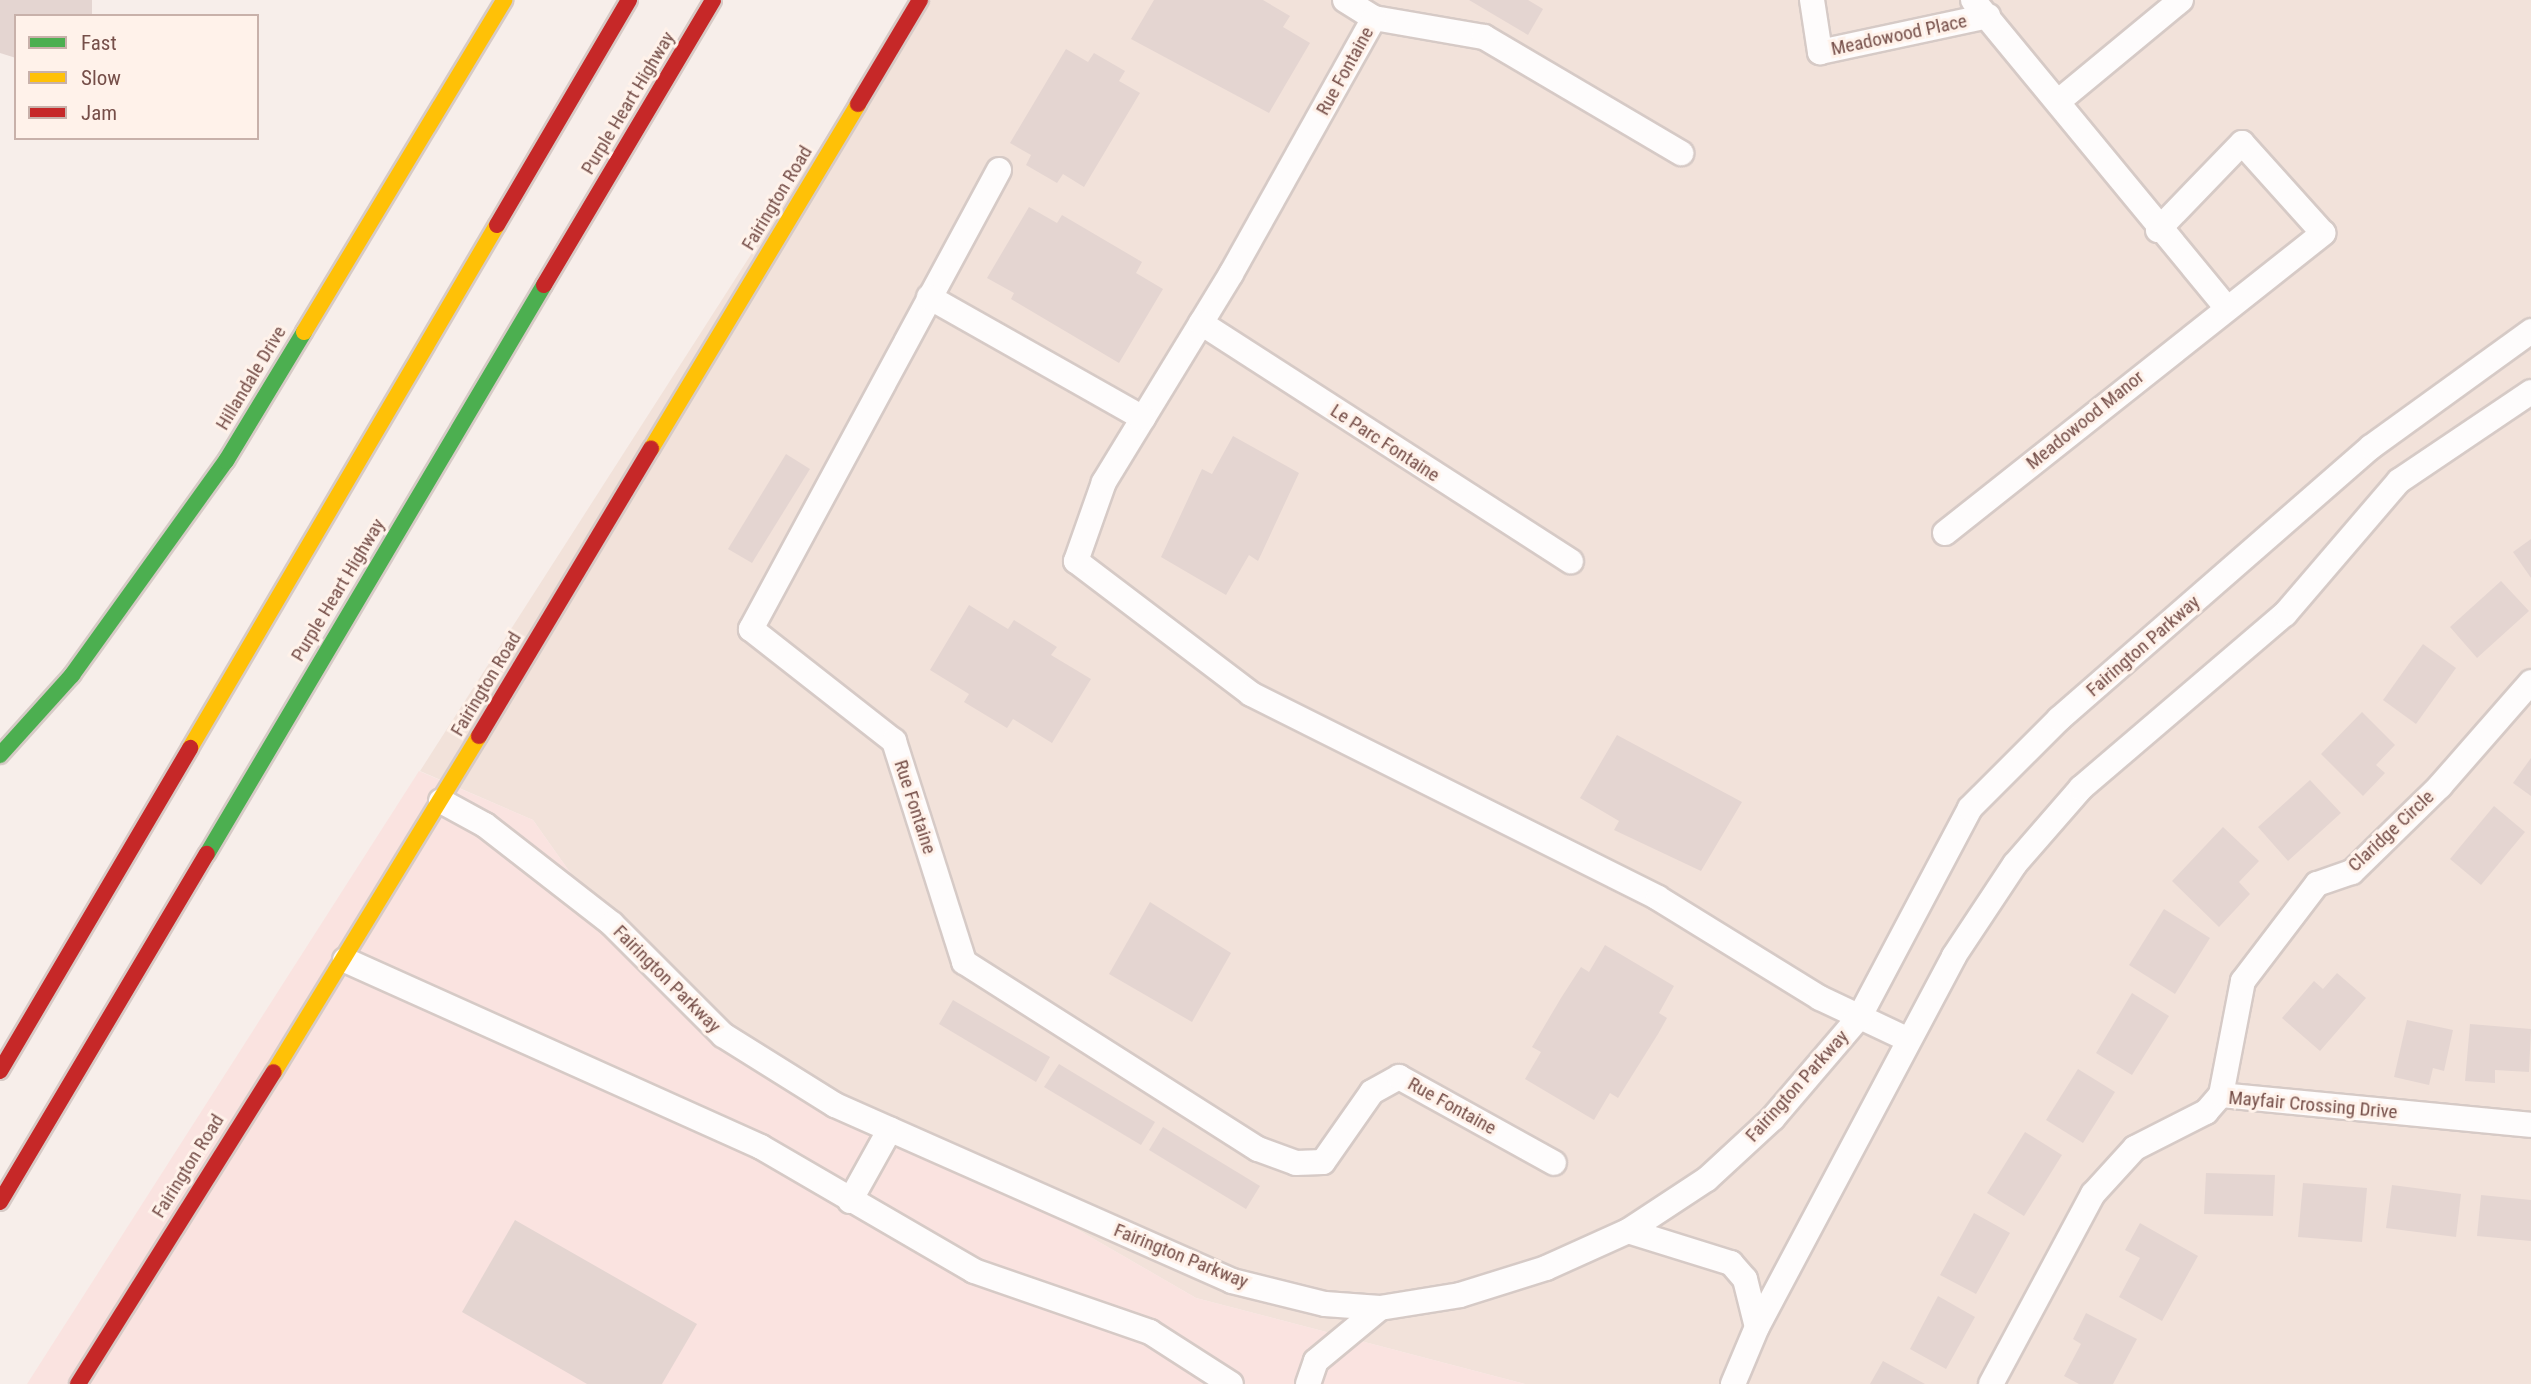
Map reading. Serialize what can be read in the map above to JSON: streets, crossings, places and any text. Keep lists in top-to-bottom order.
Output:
{
  "streets": {
    "main road": ["Purple Heart Highway", "Fairington Road", "Hillandale Drive"],
    "street": [
      "Meadowood Place",
      "Rue Fontaine",
      "Meadowood Manor",
      "Le Parc Fontaine",
      "Fairington Parkway",
      "Claridge Circle",
      "Mayfair Crossing Drive"
    ]
  },
  "crossings": [
    ["Rue Fontaine", "Le Parc Fontaine"],
    ["Rue Fontaine", "Fairington Parkway"],
    ["Fairington Road", "Fairington Parkway"],
    ["Claridge Circle", "Mayfair Crossing Drive"]
  ],
  "legend": ["Fast", "Slow", "Jam"]
}
